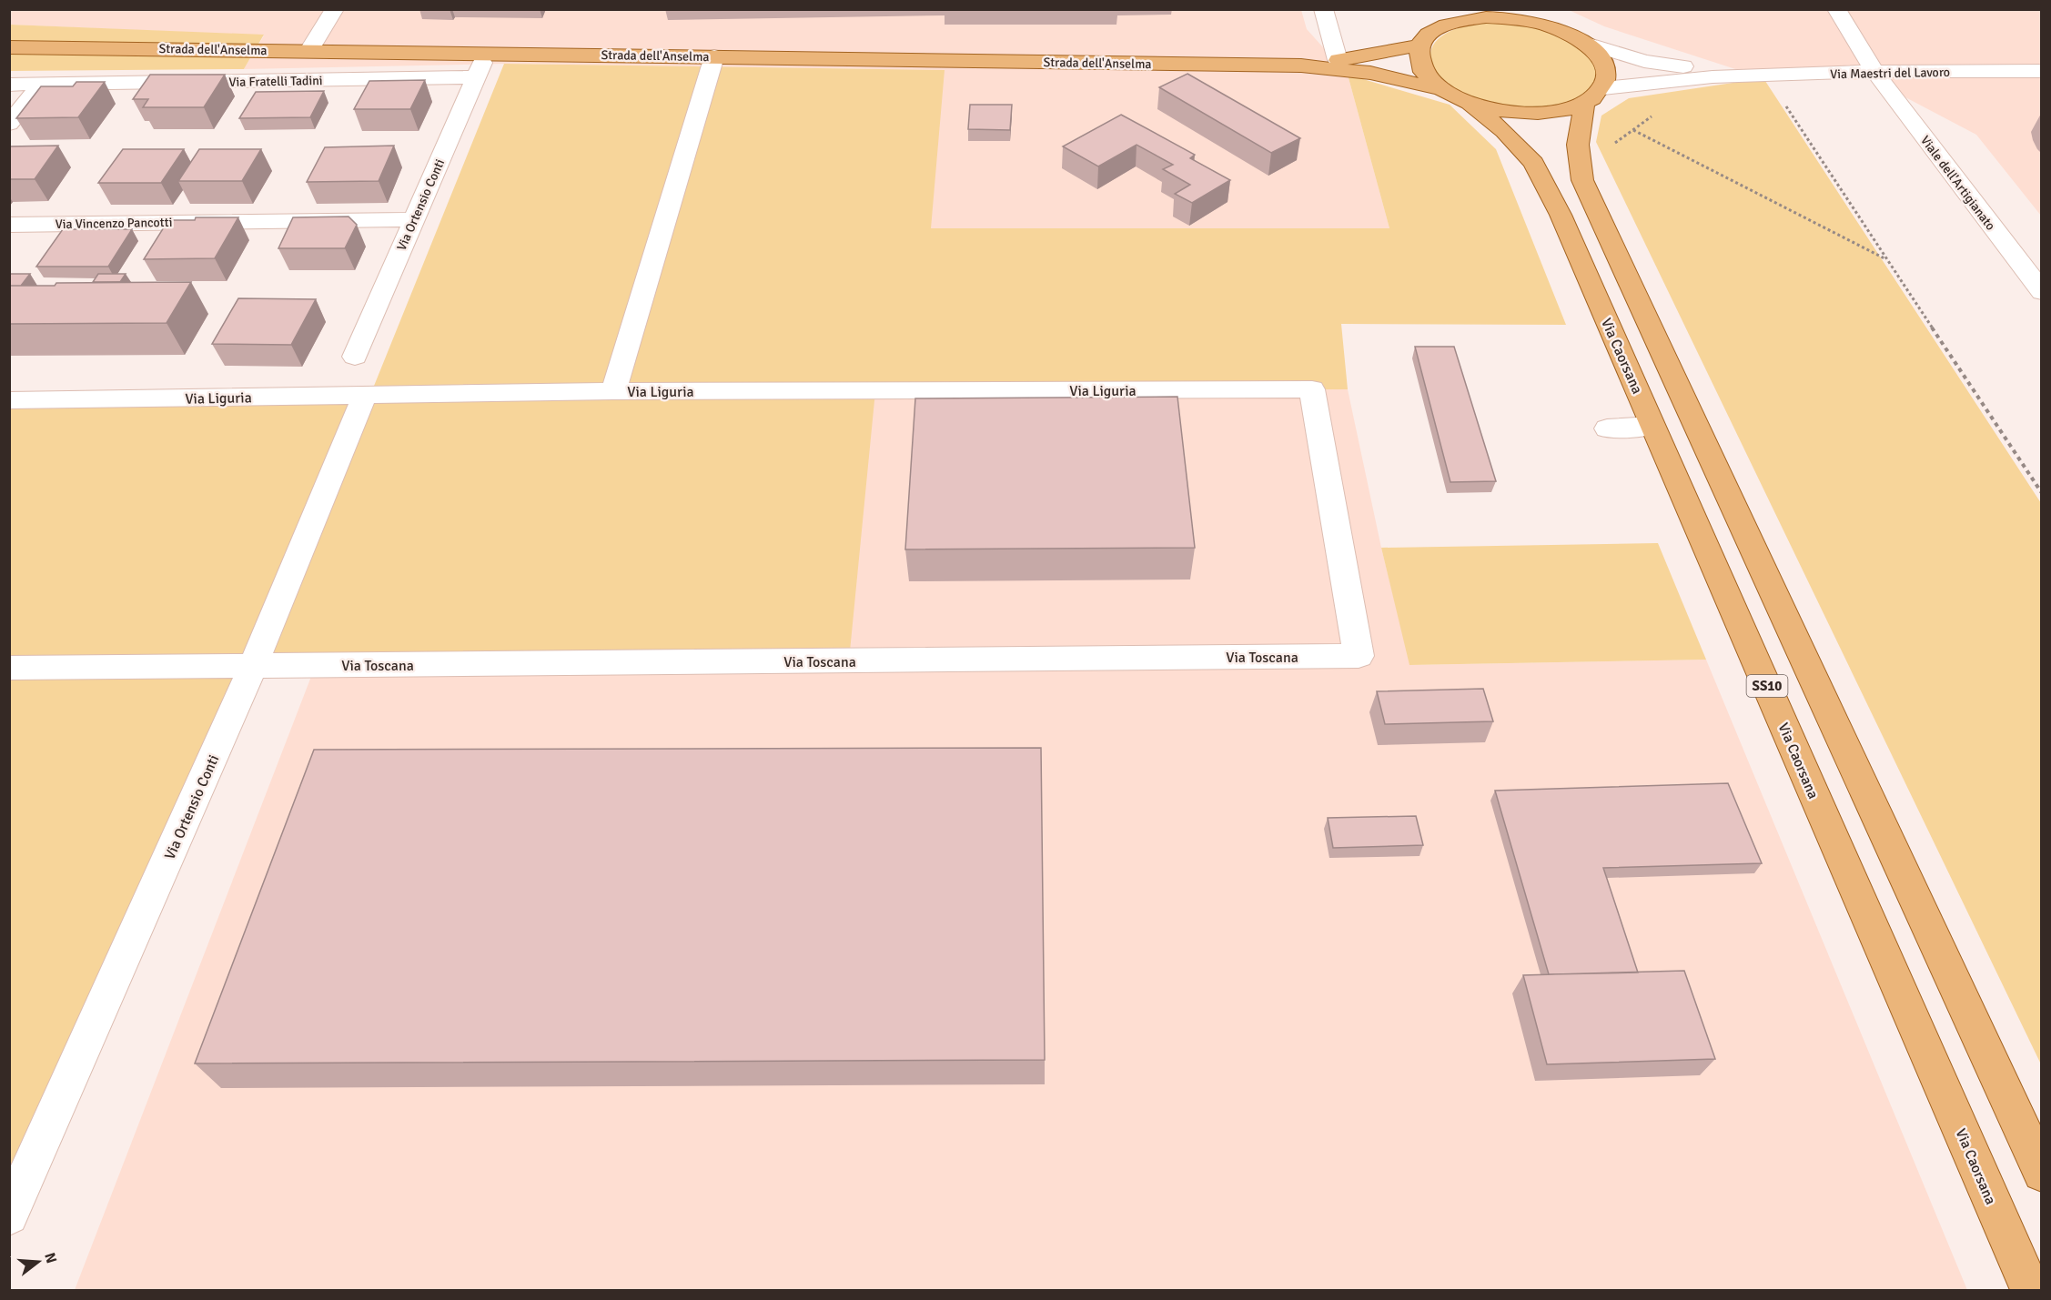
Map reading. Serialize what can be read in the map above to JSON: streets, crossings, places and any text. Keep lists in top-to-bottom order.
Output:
{
  "streets": {
    "main road": ["Strada dell'Anselma", "Via Caorsana", "SS10"],
    "street": [
      "Via Maestri del Lavoro",
      "Via Fratelli Tadini",
      "Viale dell'Artigianato",
      "Via Ortensio Conti",
      "Via Vincenzo Pancotti",
      "Via Liguria",
      "Via Toscana"
    ]
  },
  "crossings": [
    ["Strada dell'Anselma", "Via Ortensio Conti"],
    ["Strada dell'Anselma", "SS10"],
    ["Via Maestri del Lavoro", "Viale dell'Artigianato"],
    ["Via Maestri del Lavoro", "SS10"],
    ["Via Fratelli Tadini", "Via Ortensio Conti"],
    ["Via Ortensio Conti", "Via Vincenzo Pancotti"],
    ["Via Ortensio Conti", "Via Liguria"],
    ["Via Ortensio Conti", "Via Toscana"],
    ["Via Caorsana", "SS10"],
    ["Via Liguria", "Via Toscana"]
  ],
  "north": "right"
}
